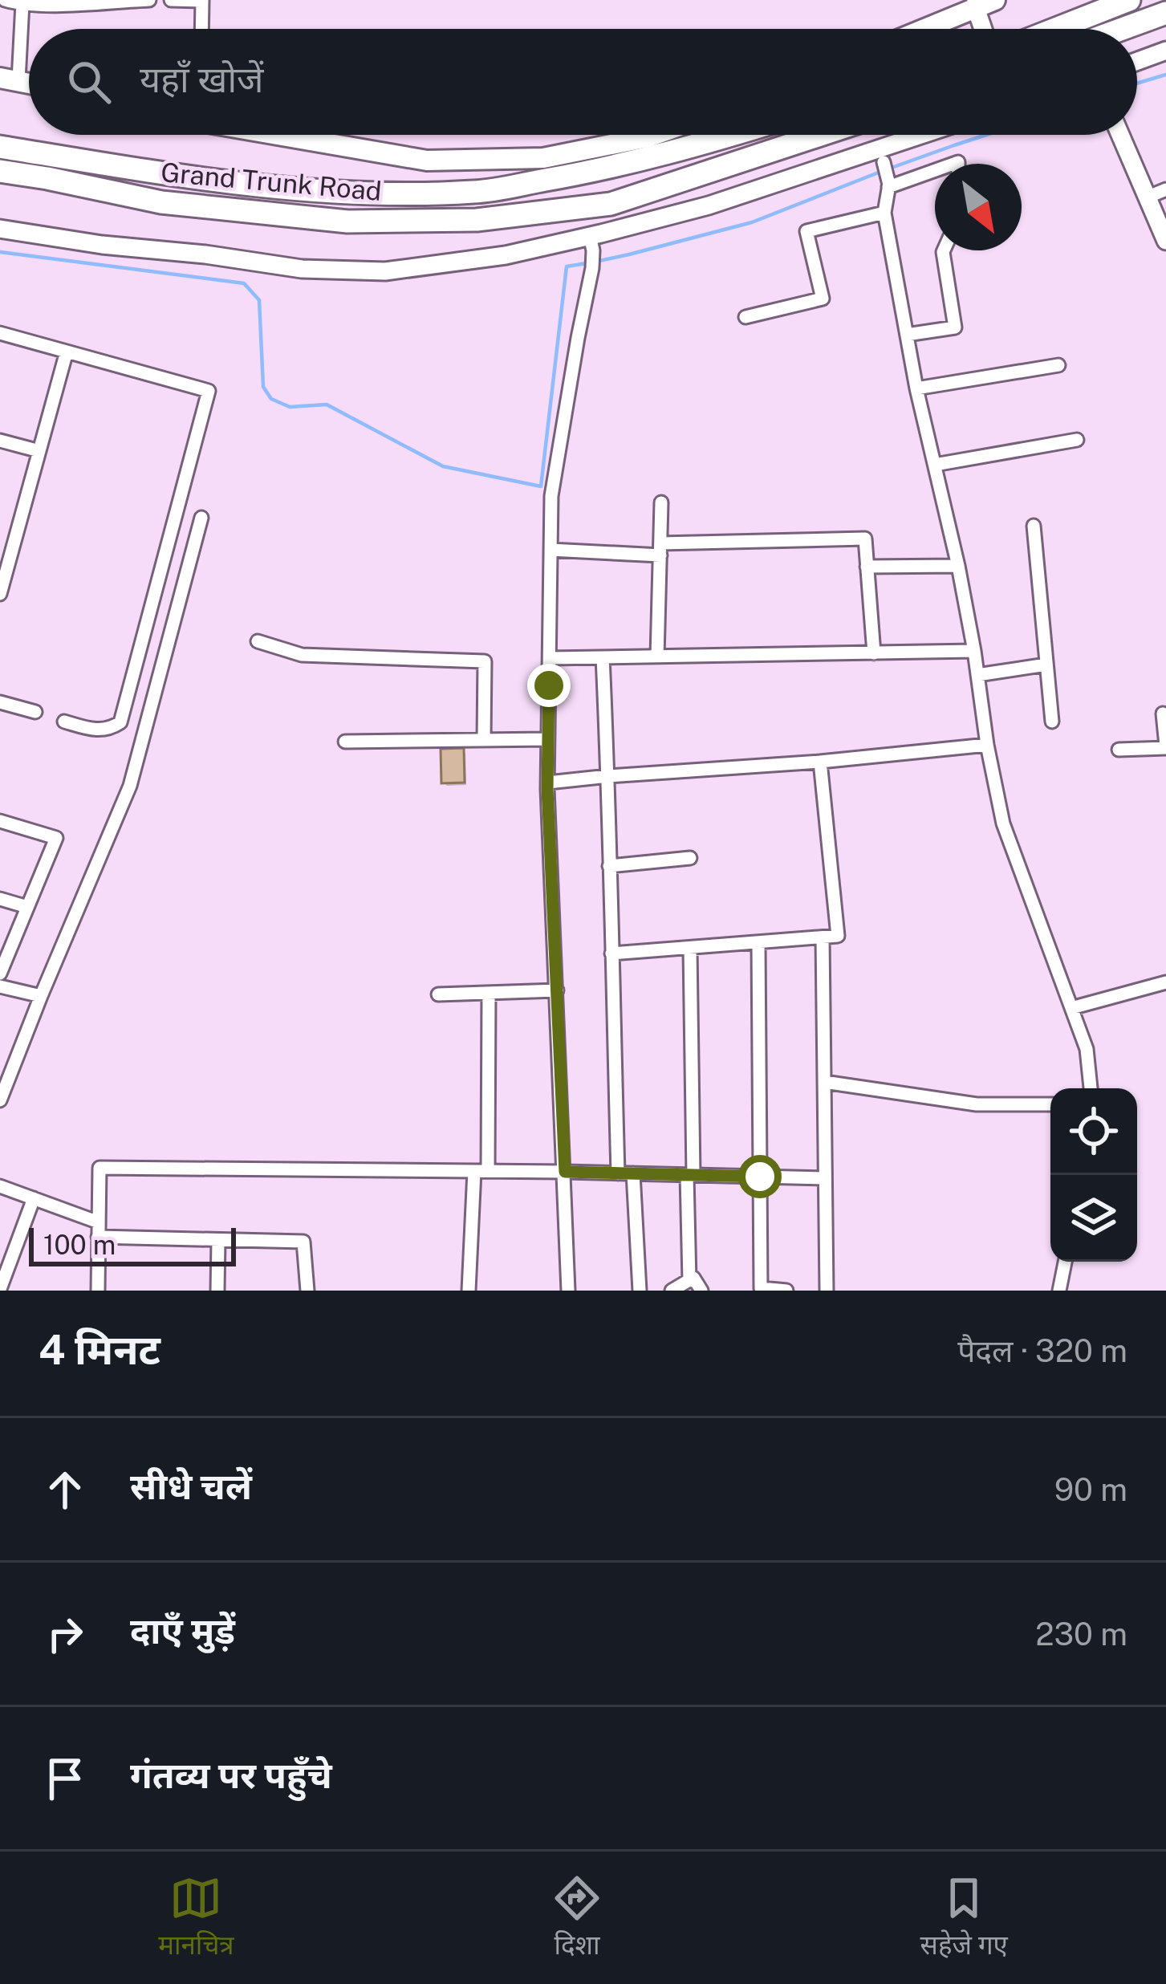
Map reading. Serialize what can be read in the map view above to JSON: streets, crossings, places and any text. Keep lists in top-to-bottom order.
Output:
{
  "streets": {
    "highway": ["Grand Trunk Road"]
  },
  "scale_bar": "100 m",
  "north": "bottom right",
  "page": {
    "search": "यहाँ खोजें",
    "scale": "100 m",
    "heading": ["4 मिनट", "पैदल · 320 m"],
    "list": [
      ["सीधे चलें", "90 m"],
      ["दाएँ मुड़ें", "230 m"],
      "गंतव्य पर पहुँचे"
    ],
    "nav": ["मानचित्र", "दिशा", "सहेजे गए"]
  }
}
